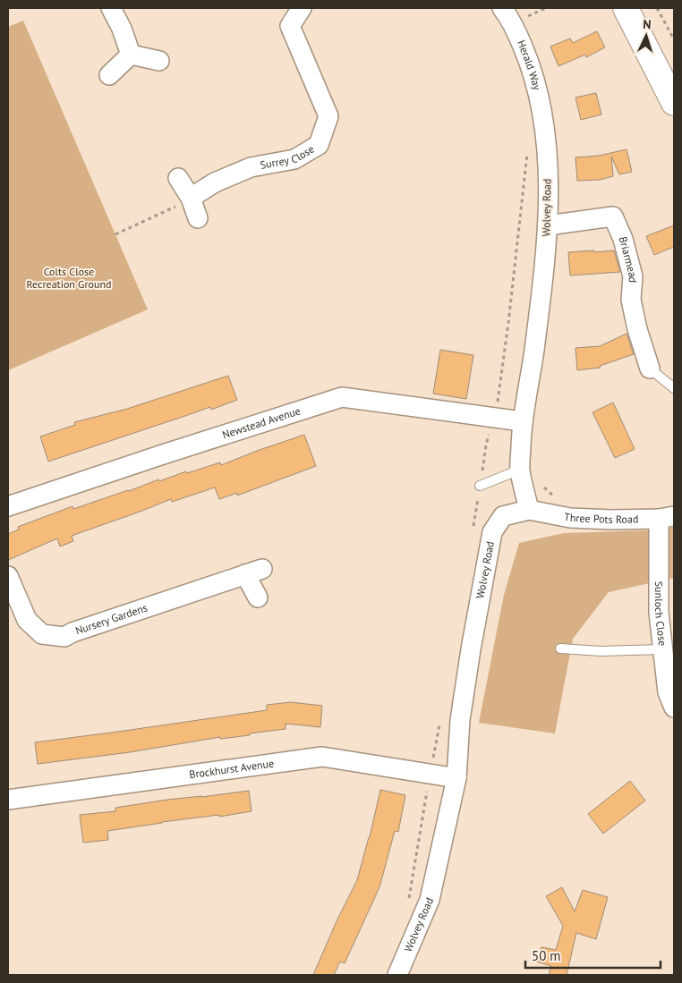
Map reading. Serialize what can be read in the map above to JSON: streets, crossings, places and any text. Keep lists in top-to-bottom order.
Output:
{
  "streets": {
    "street": [
      "Herald Way",
      "Surrey Close",
      "Wolvey Road",
      "Briarmead",
      "Newstead Avenue",
      "Three Pots Road",
      "Sunloch Close",
      "Nursery Gardens",
      "Brockhurst Avenue"
    ]
  },
  "crossings": [
    ["Herald Way", "Wolvey Road"],
    ["Wolvey Road", "Briarmead"],
    ["Wolvey Road", "Newstead Avenue"],
    ["Wolvey Road", "Three Pots Road"],
    ["Wolvey Road", "Brockhurst Avenue"],
    ["Three Pots Road", "Sunloch Close"]
  ],
  "parks": ["Colts Close Recreation Ground"],
  "scale_bar": "50 m",
  "north": "top"
}
